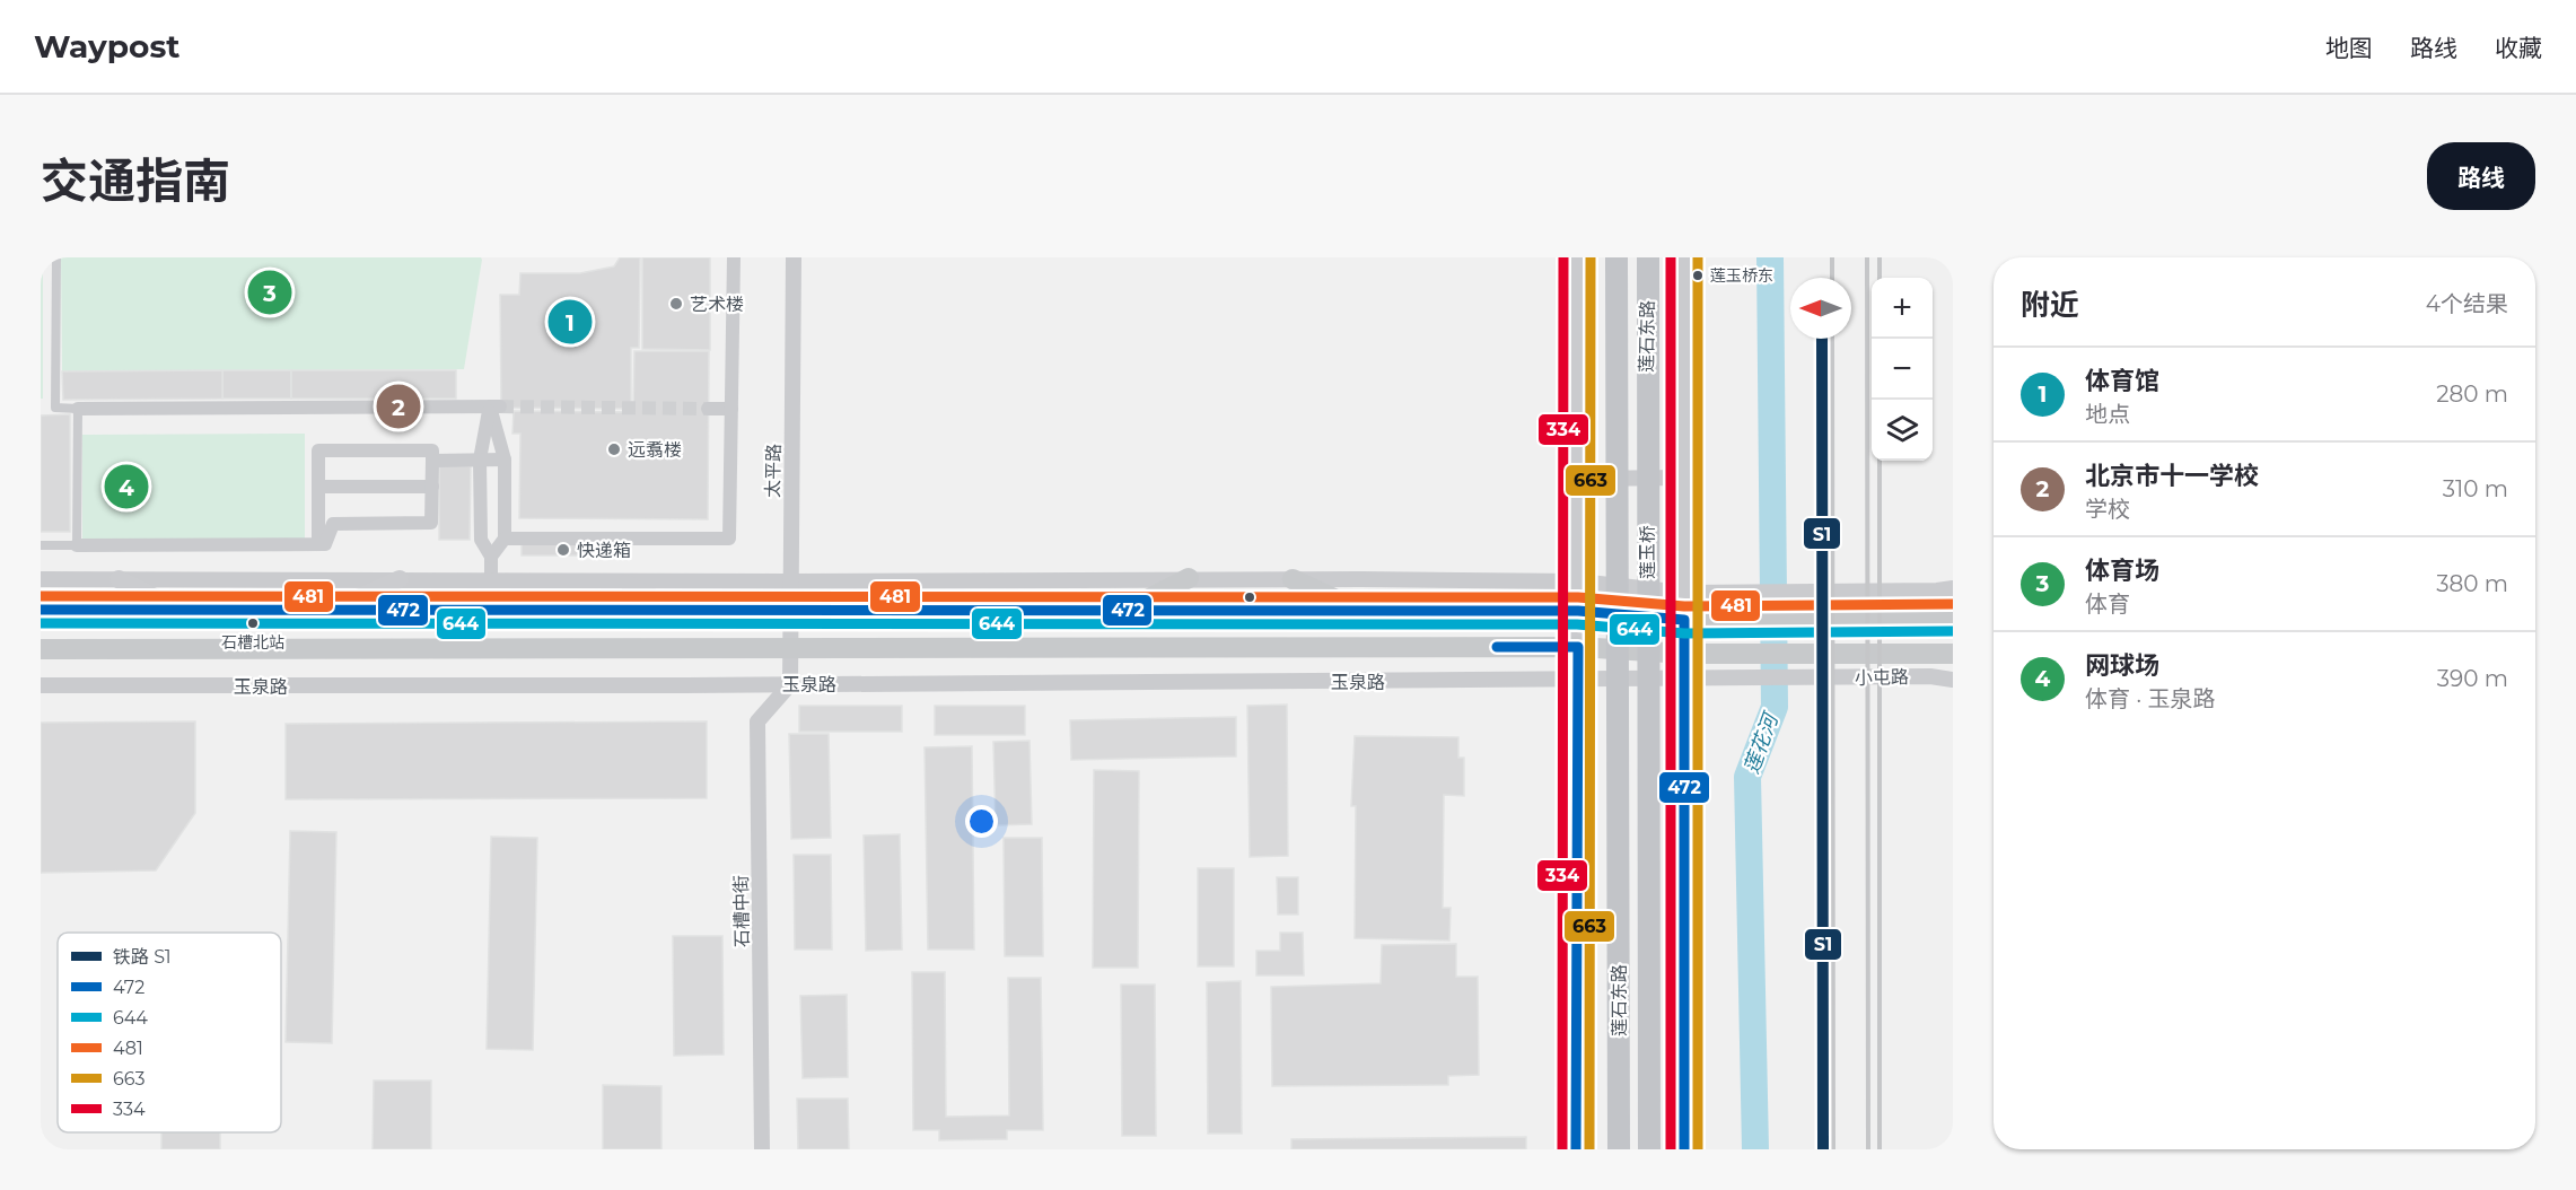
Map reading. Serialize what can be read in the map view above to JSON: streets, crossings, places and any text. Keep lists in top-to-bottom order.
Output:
{
  "streets": {
    "highway": ["莲石东路", "莲玉桥"],
    "main road": ["小屯路", "玉泉路"],
    "street": ["太平路", "石槽中街"]
  },
  "crossings": [
    ["莲石东路", "莲玉桥"],
    ["莲石东路", "小屯路"],
    ["莲石东路", "玉泉路"],
    ["太平路", "玉泉路"],
    ["太平路", "石槽中街"],
    ["小屯路", "玉泉路"],
    ["玉泉路", "石槽中街"]
  ],
  "water": ["莲花河"],
  "places": [
    "莲玉桥东",
    "艺术楼",
    "远翥楼",
    "快递箱",
    "石槽北站"
  ],
  "lines": [
    "transit line 663",
    "transit line 334",
    "rail line S1",
    "transit line 481",
    "transit line 472",
    "transit line 644"
  ],
  "legend": [
    "铁路 S1",
    "472",
    "644",
    "481",
    "663",
    "334"
  ],
  "north": "left",
  "page": {
    "header": "Waypost",
    "nav": ["地图", "路线", "收藏"],
    "title": "交通指南",
    "buttons": "路线",
    "heading": ["附近", "4个结果"],
    "pins": [
      "3",
      "1",
      "2",
      "4"
    ],
    "map_buttons": ["+", "−"],
    "list": [
      {
        "mark": "1",
        "name": "体育馆",
        "note": "地点",
        "value": "280 m"
      },
      {
        "mark": "2",
        "name": "北京市十一学校",
        "note": "学校",
        "value": "310 m"
      },
      {
        "mark": "3",
        "name": "体育场",
        "note": "体育",
        "value": "380 m"
      },
      {
        "mark": "4",
        "name": "网球场",
        "note": "体育 · 玉泉路",
        "value": "390 m"
      }
    ]
  }
}
